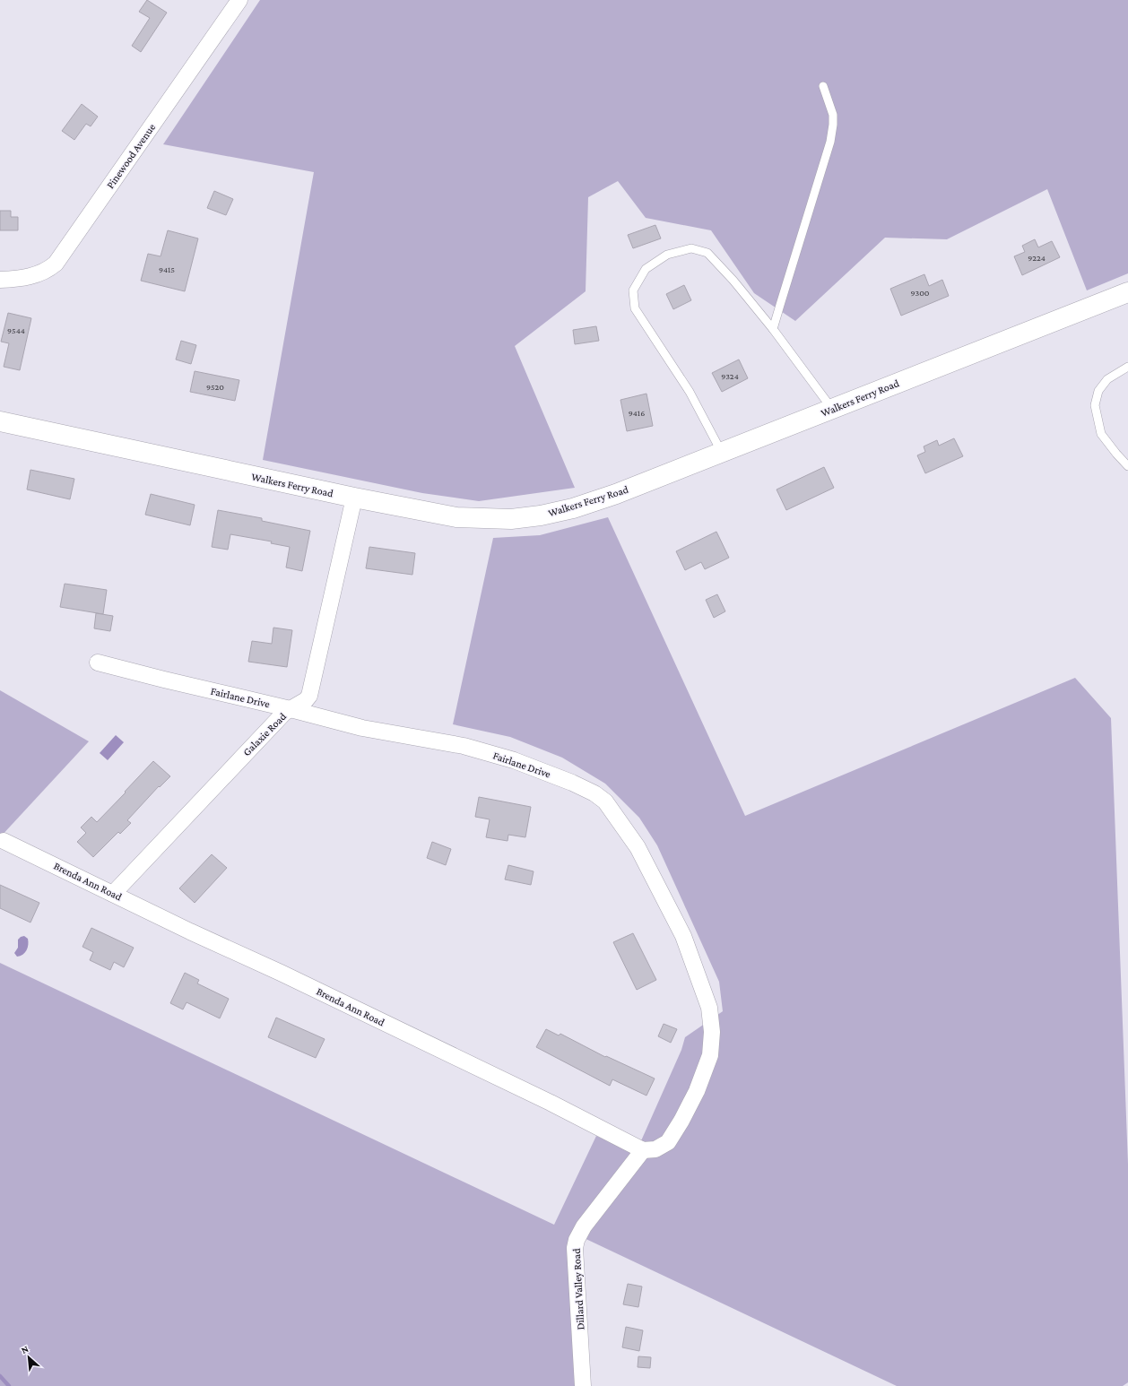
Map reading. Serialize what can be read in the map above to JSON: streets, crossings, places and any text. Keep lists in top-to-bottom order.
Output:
{
  "streets": {
    "street": [
      "Pinewood Avenue",
      "Walkers Ferry Road",
      "Fairlane Drive",
      "Galaxie Road",
      "Brenda Ann Road",
      "Dillard Valley Road"
    ]
  },
  "crossings": [
    ["Walkers Ferry Road", "Galaxie Road"],
    ["Fairlane Drive", "Galaxie Road"],
    ["Fairlane Drive", "Brenda Ann Road"],
    ["Fairlane Drive", "Dillard Valley Road"],
    ["Galaxie Road", "Brenda Ann Road"],
    ["Brenda Ann Road", "Dillard Valley Road"]
  ],
  "house_numbers": [
    "9224",
    "9415",
    "9300",
    "9544",
    "9324",
    "9520",
    "9416"
  ],
  "north": "top left"
}
